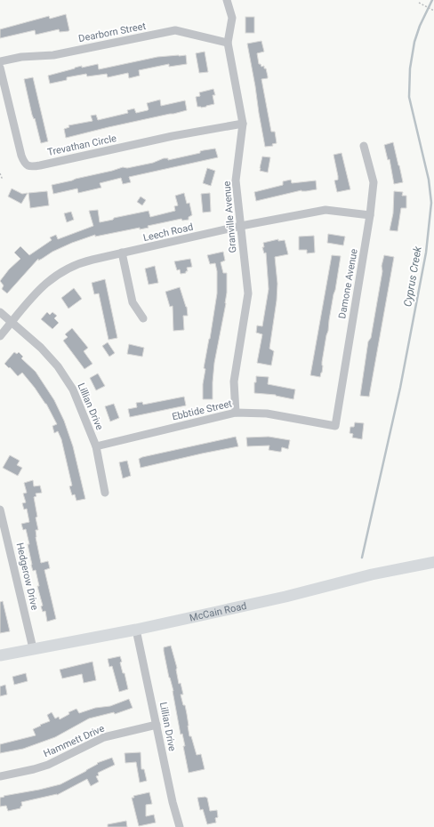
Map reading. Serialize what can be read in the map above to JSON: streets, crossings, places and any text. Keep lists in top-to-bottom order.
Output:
{
  "streets": {
    "street": [
      "Dearborn Street",
      "Trevathan Circle",
      "Granville Avenue",
      "Leech Road",
      "Damone Avenue",
      "Lillian Drive",
      "Ebbtide Street",
      "Hedgerow Drive",
      "McCain Road",
      "Hammett Drive"
    ]
  },
  "crossings": [
    ["Dearborn Street", "Granville Avenue"],
    ["Trevathan Circle", "Granville Avenue"],
    ["Granville Avenue", "Leech Road"],
    ["Granville Avenue", "Ebbtide Street"],
    ["Leech Road", "Damone Avenue"],
    ["Leech Road", "Lillian Drive"],
    ["Damone Avenue", "Ebbtide Street"],
    ["Lillian Drive", "Ebbtide Street"],
    ["Lillian Drive", "McCain Road"],
    ["Lillian Drive", "Hammett Drive"],
    ["Hedgerow Drive", "McCain Road"]
  ],
  "water": ["Cyprus Creek"]
}
